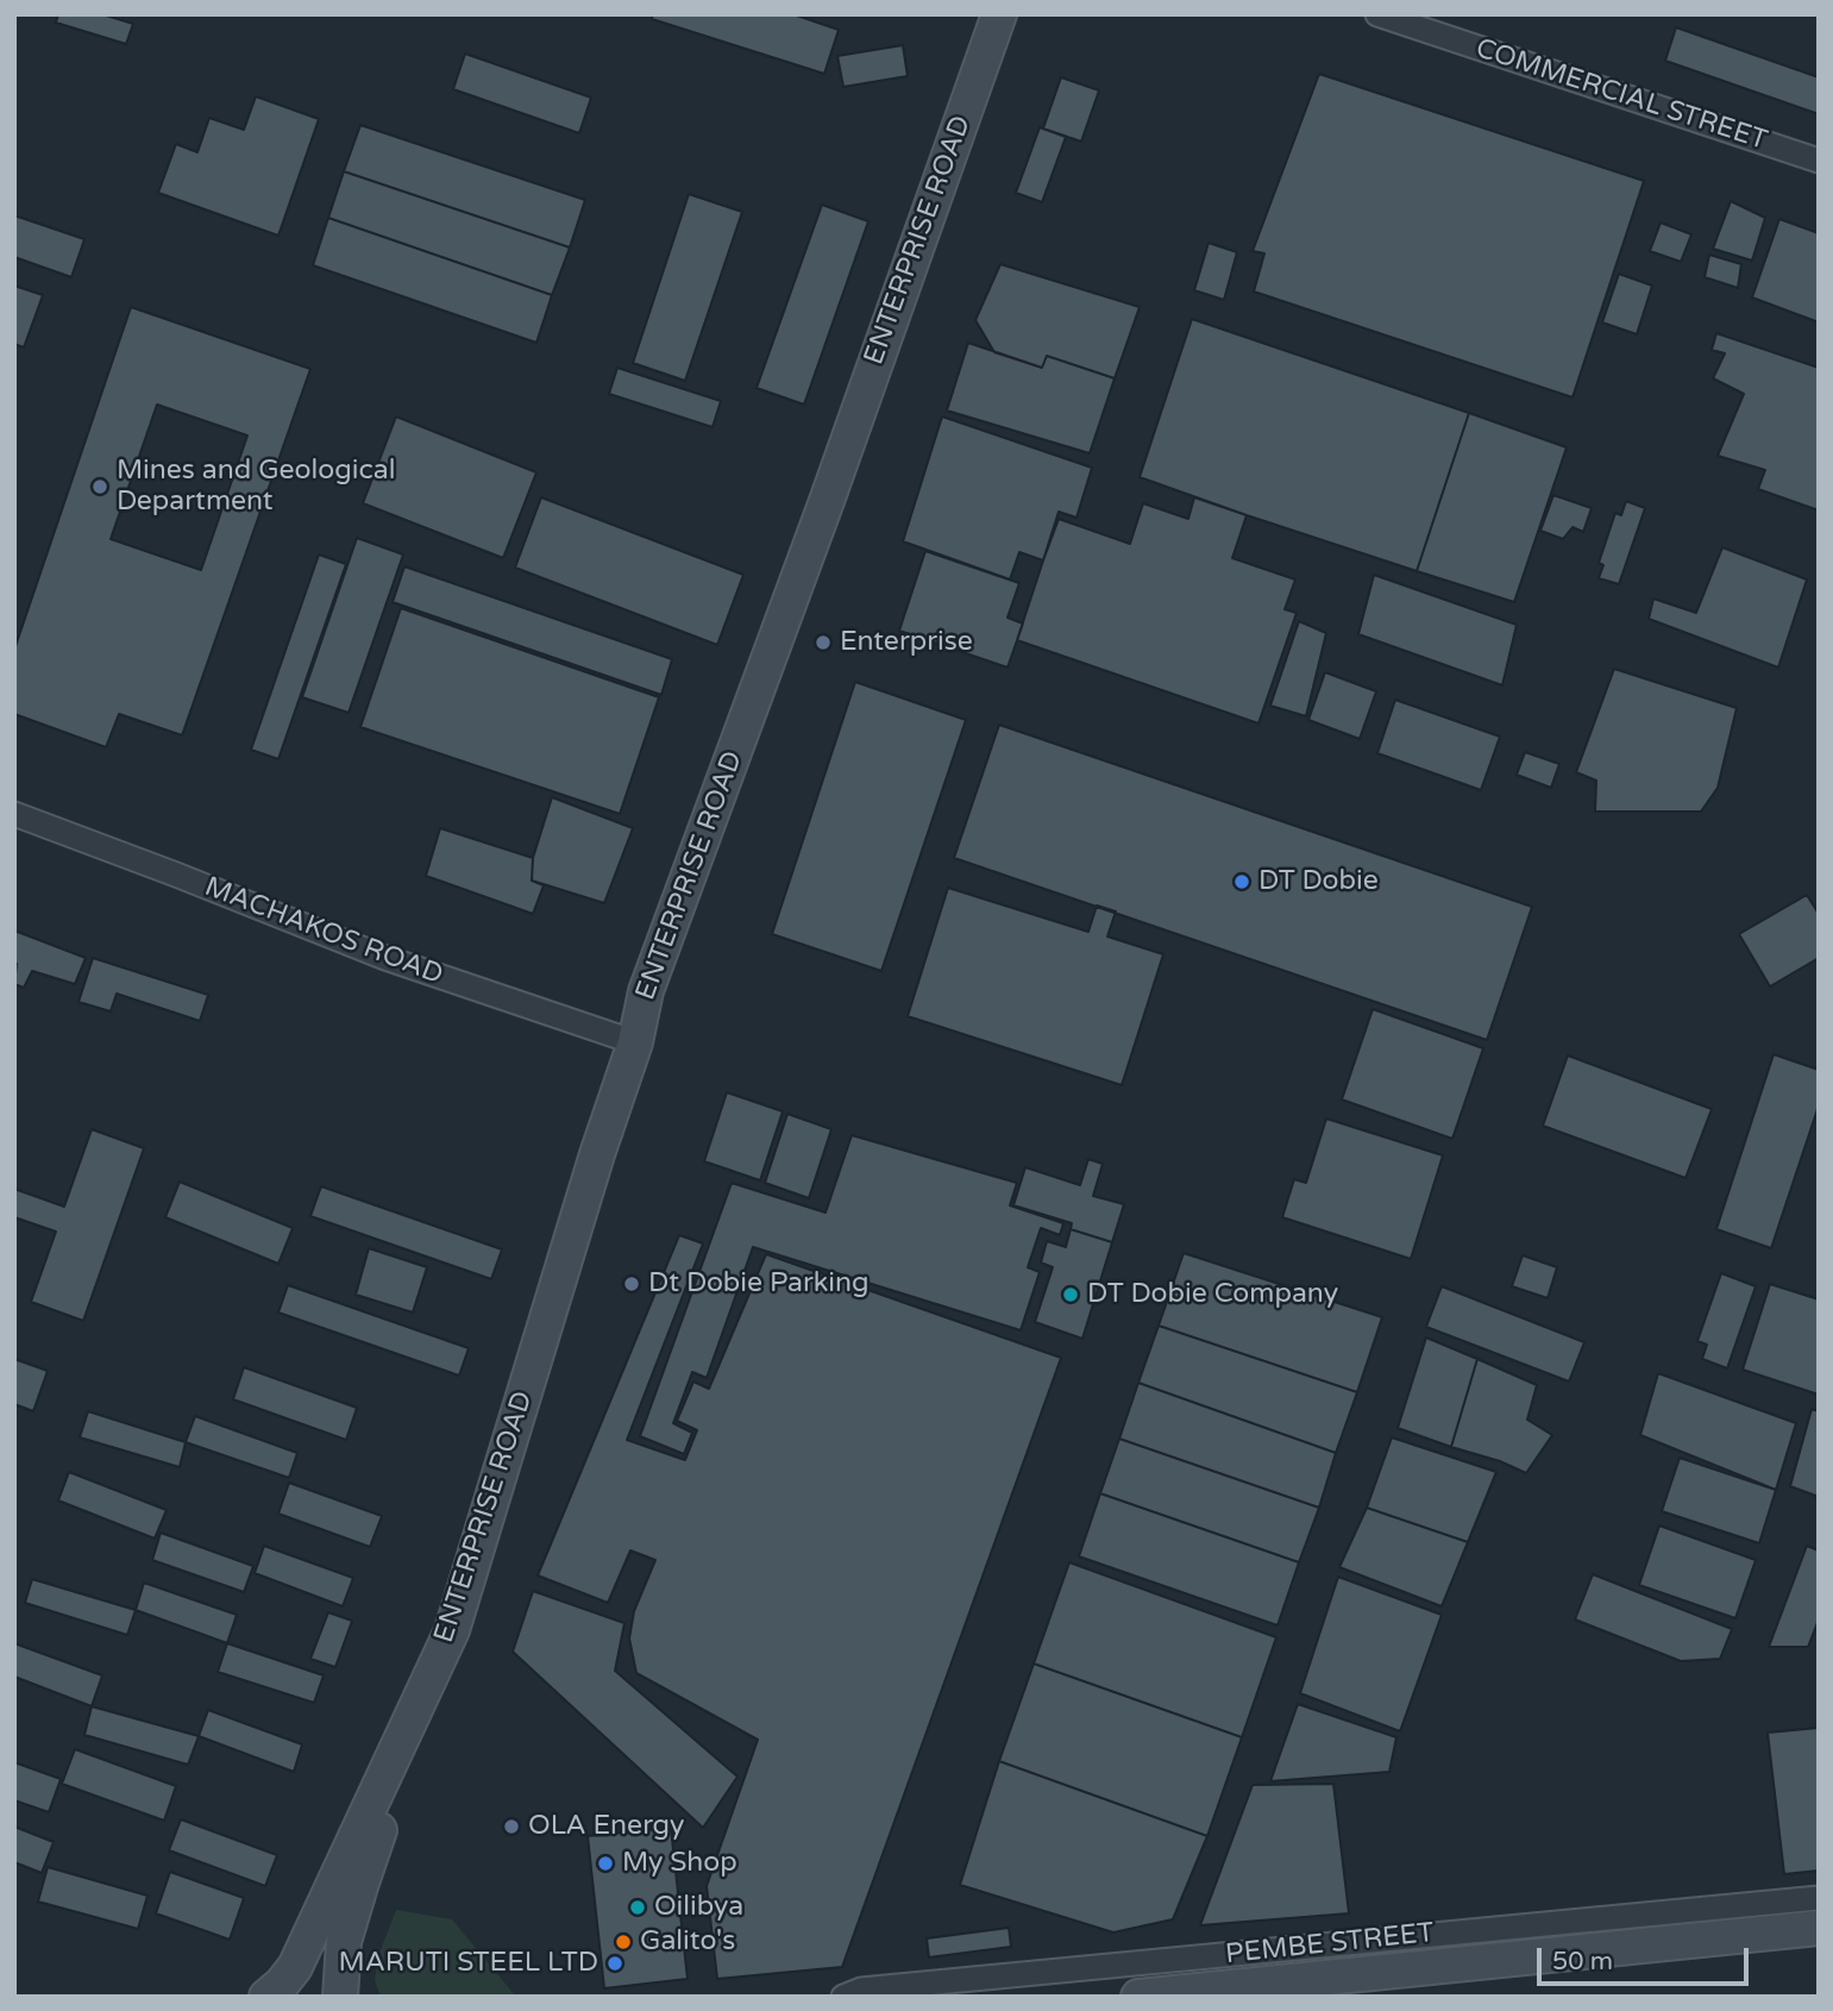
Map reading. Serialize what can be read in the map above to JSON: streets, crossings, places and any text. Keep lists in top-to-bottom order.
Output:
{
  "streets": {
    "main road": ["ENTERPRISE ROAD"],
    "street": ["COMMERCIAL STREET", "MACHAKOS ROAD", "PEMBE STREET"]
  },
  "crossings": [
    ["ENTERPRISE ROAD", "MACHAKOS ROAD"]
  ],
  "places": [
    "Mines and Geological Department",
    "Enterprise",
    "DT Dobie",
    "Dt Dobie Parking",
    "DT Dobie Company",
    "OLA Energy",
    "My Shop",
    "Oilibya",
    "Galito's",
    "MARUTI STEEL LTD"
  ],
  "scale_bar": "50 m"
}
